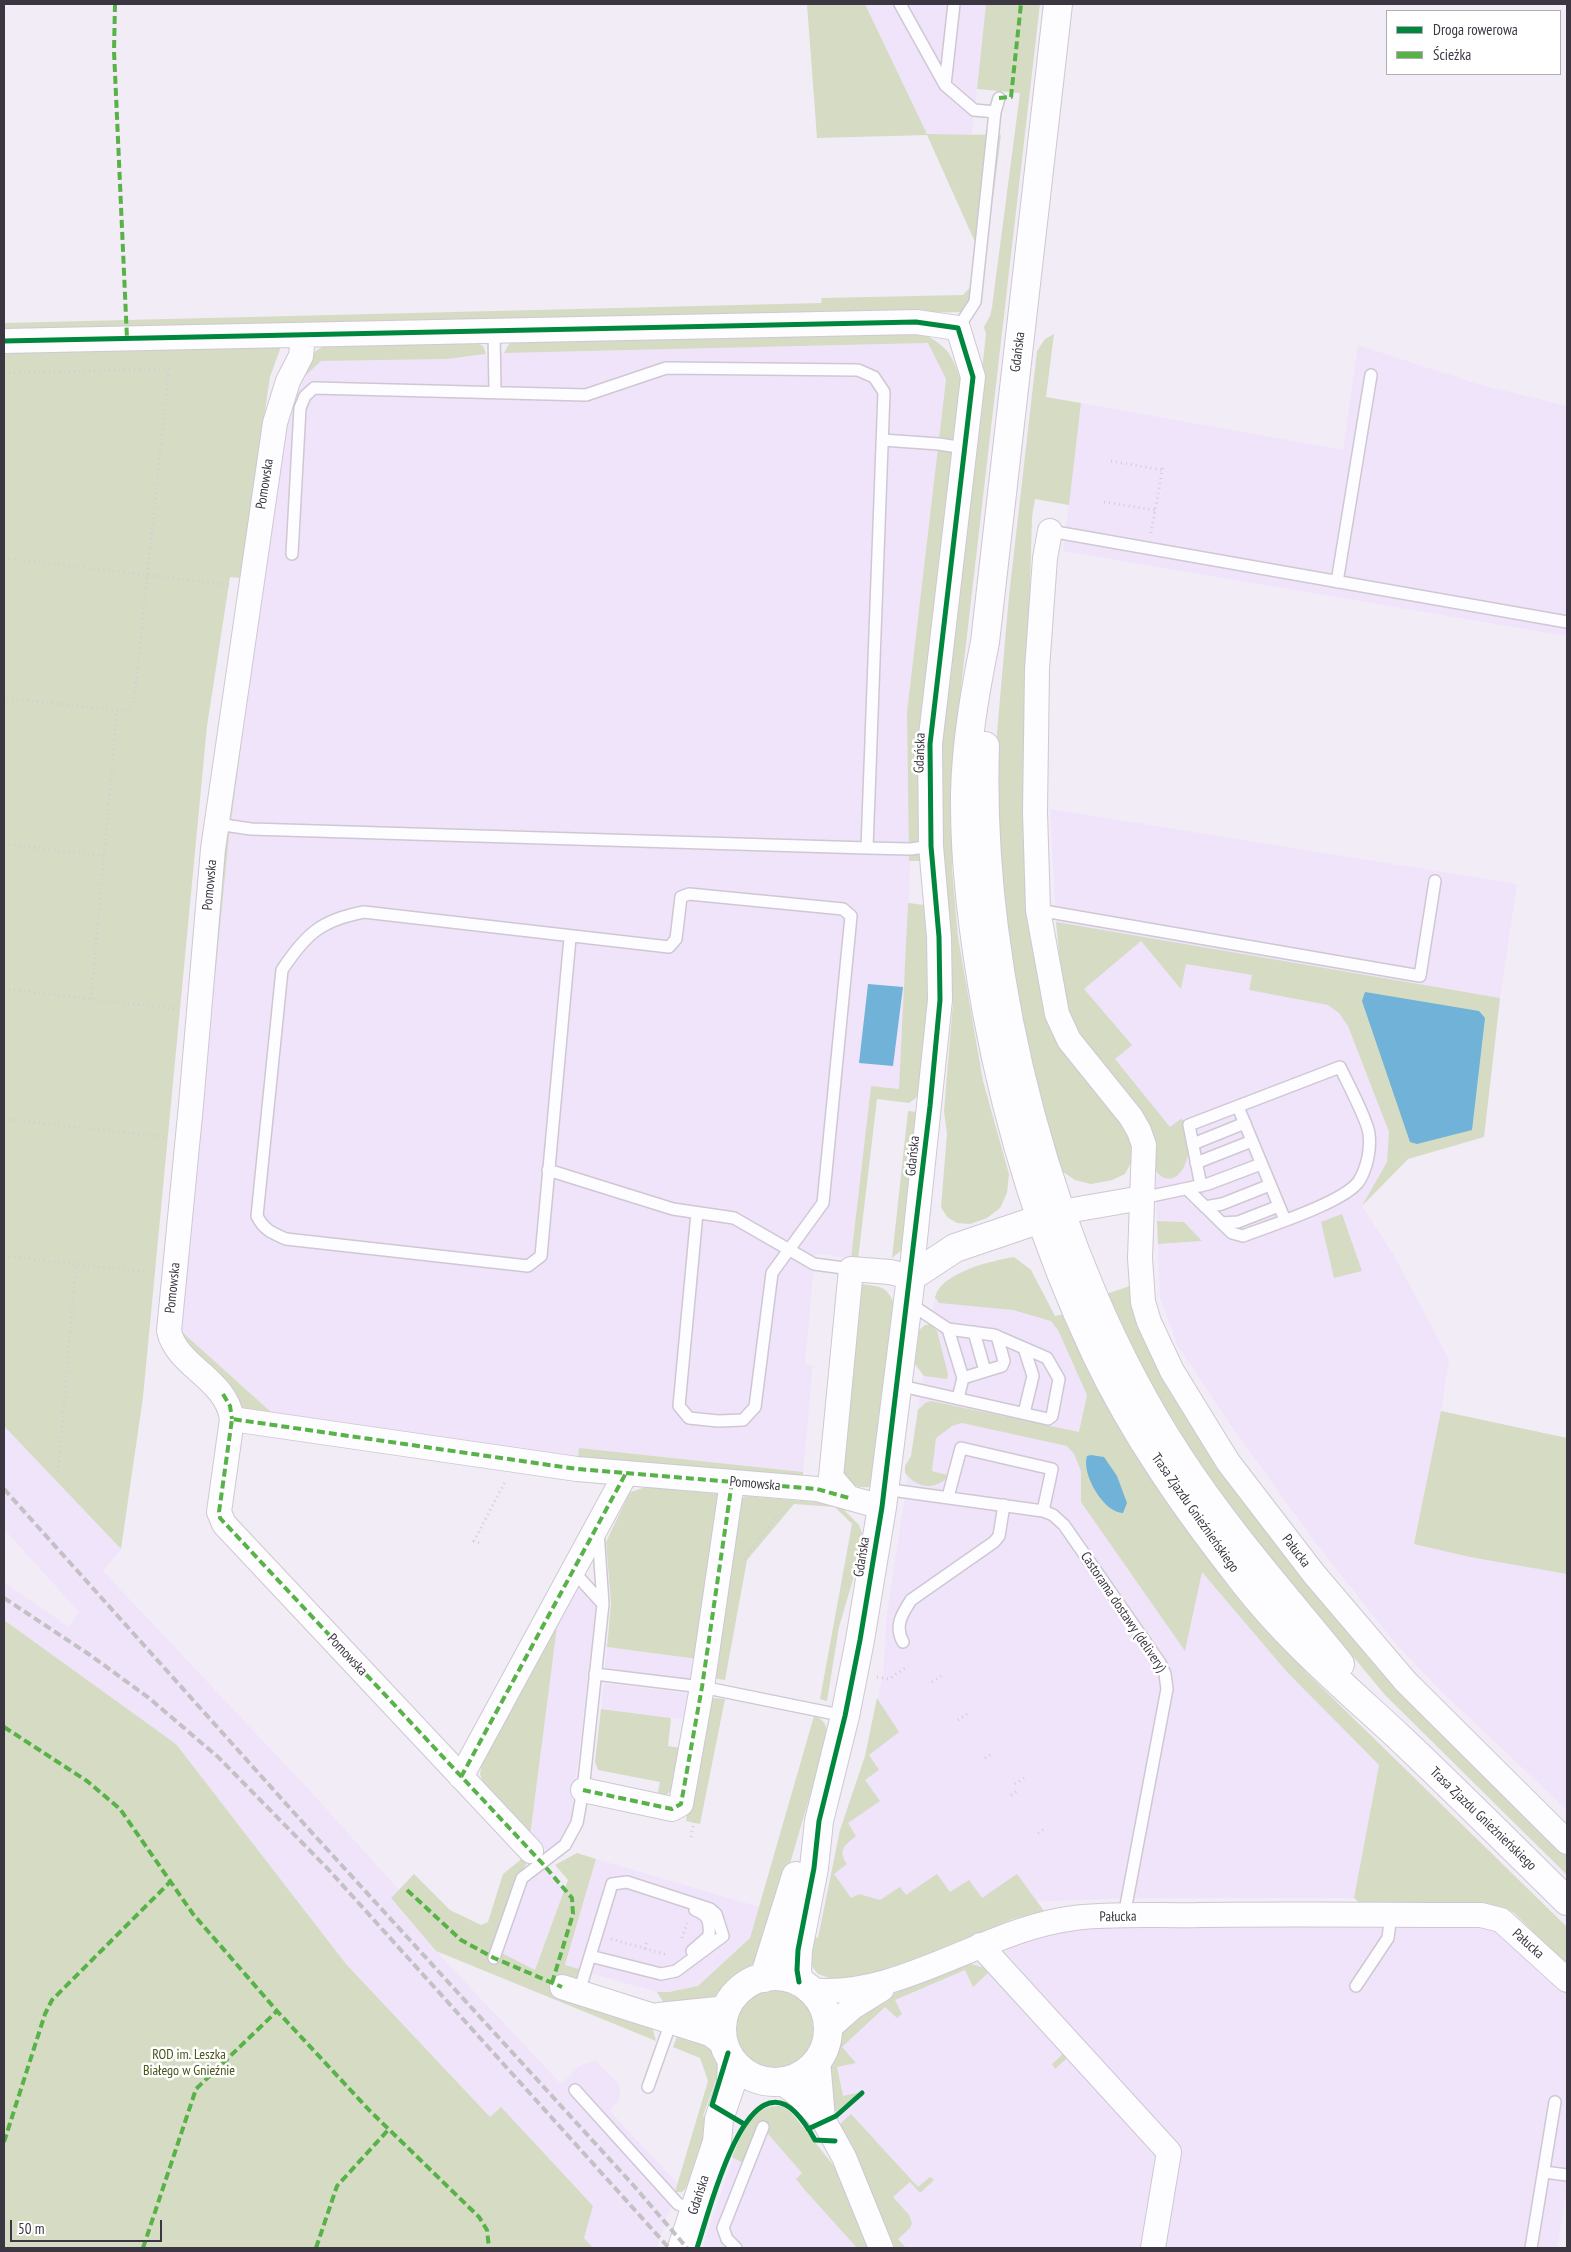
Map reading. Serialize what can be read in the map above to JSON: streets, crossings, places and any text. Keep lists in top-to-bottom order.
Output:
{
  "streets": {
    "main road": ["Gdańska", "Trasa Zjazdu Gnieźnieńskiego"],
    "street": ["Pomowska", "Pałucka"],
    "lane": ["Castorama dostawy (delivery)"]
  },
  "crossings": [
    ["Gdańska", "Pomowska"],
    ["Gdańska", "Trasa Zjazdu Gnieźnieńskiego"],
    ["Gdańska", "Pałucka"],
    ["Gdańska", "Castorama dostawy (delivery)"],
    ["Pomowska", "Castorama dostawy (delivery)"],
    ["Pałucka", "Castorama dostawy (delivery)"]
  ],
  "parks": ["ROD im. Leszka Białego w Gnieźnie"],
  "legend": ["Droga rowerowa", "Ścieżka"],
  "scale_bar": "50 m"
}
